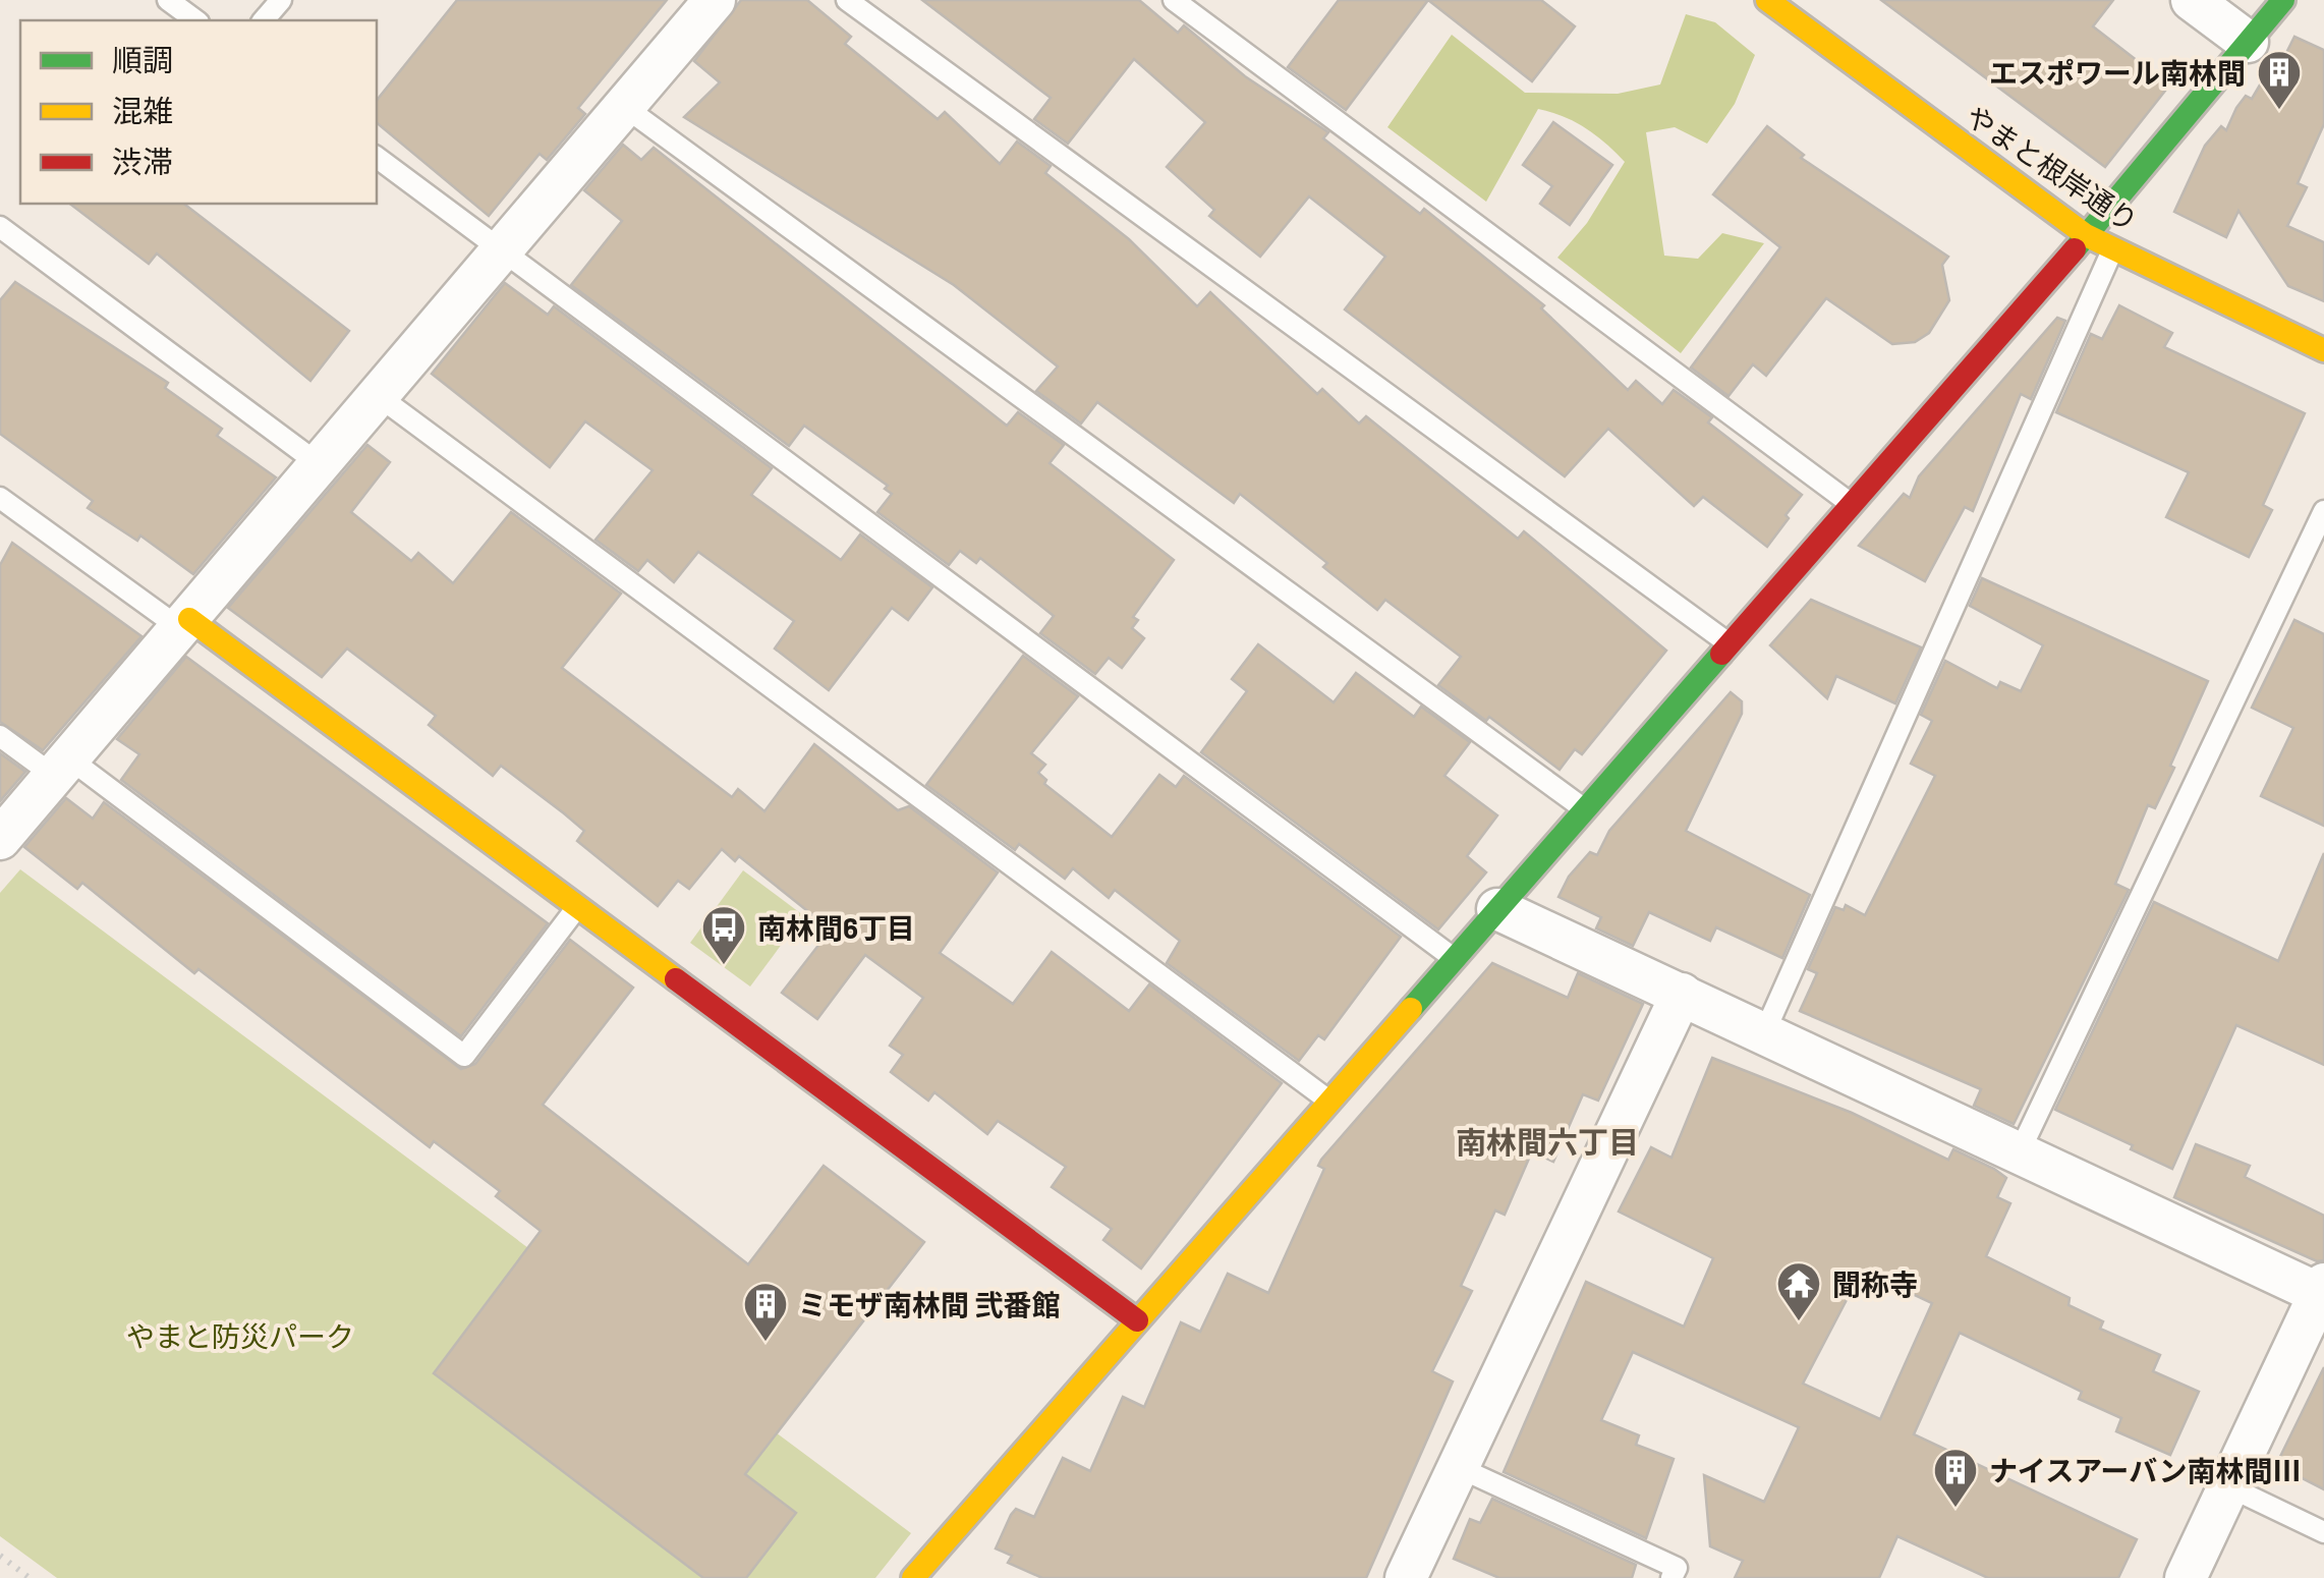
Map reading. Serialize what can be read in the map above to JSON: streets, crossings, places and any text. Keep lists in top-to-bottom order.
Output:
{
  "streets": {
    "street": ["やまと根岸通り"]
  },
  "districts": ["南林間六丁目"],
  "parks": ["やまと防災パーク"],
  "places": {
    "building": ["エスポワール南林間", "ミモザ南林間 弐番館", "ナイスアーバン南林間Ⅲ"],
    "bus stop": ["南林間6丁目"],
    "temple": ["聞称寺"]
  },
  "legend": ["順調", "混雑", "渋滞"]
}
